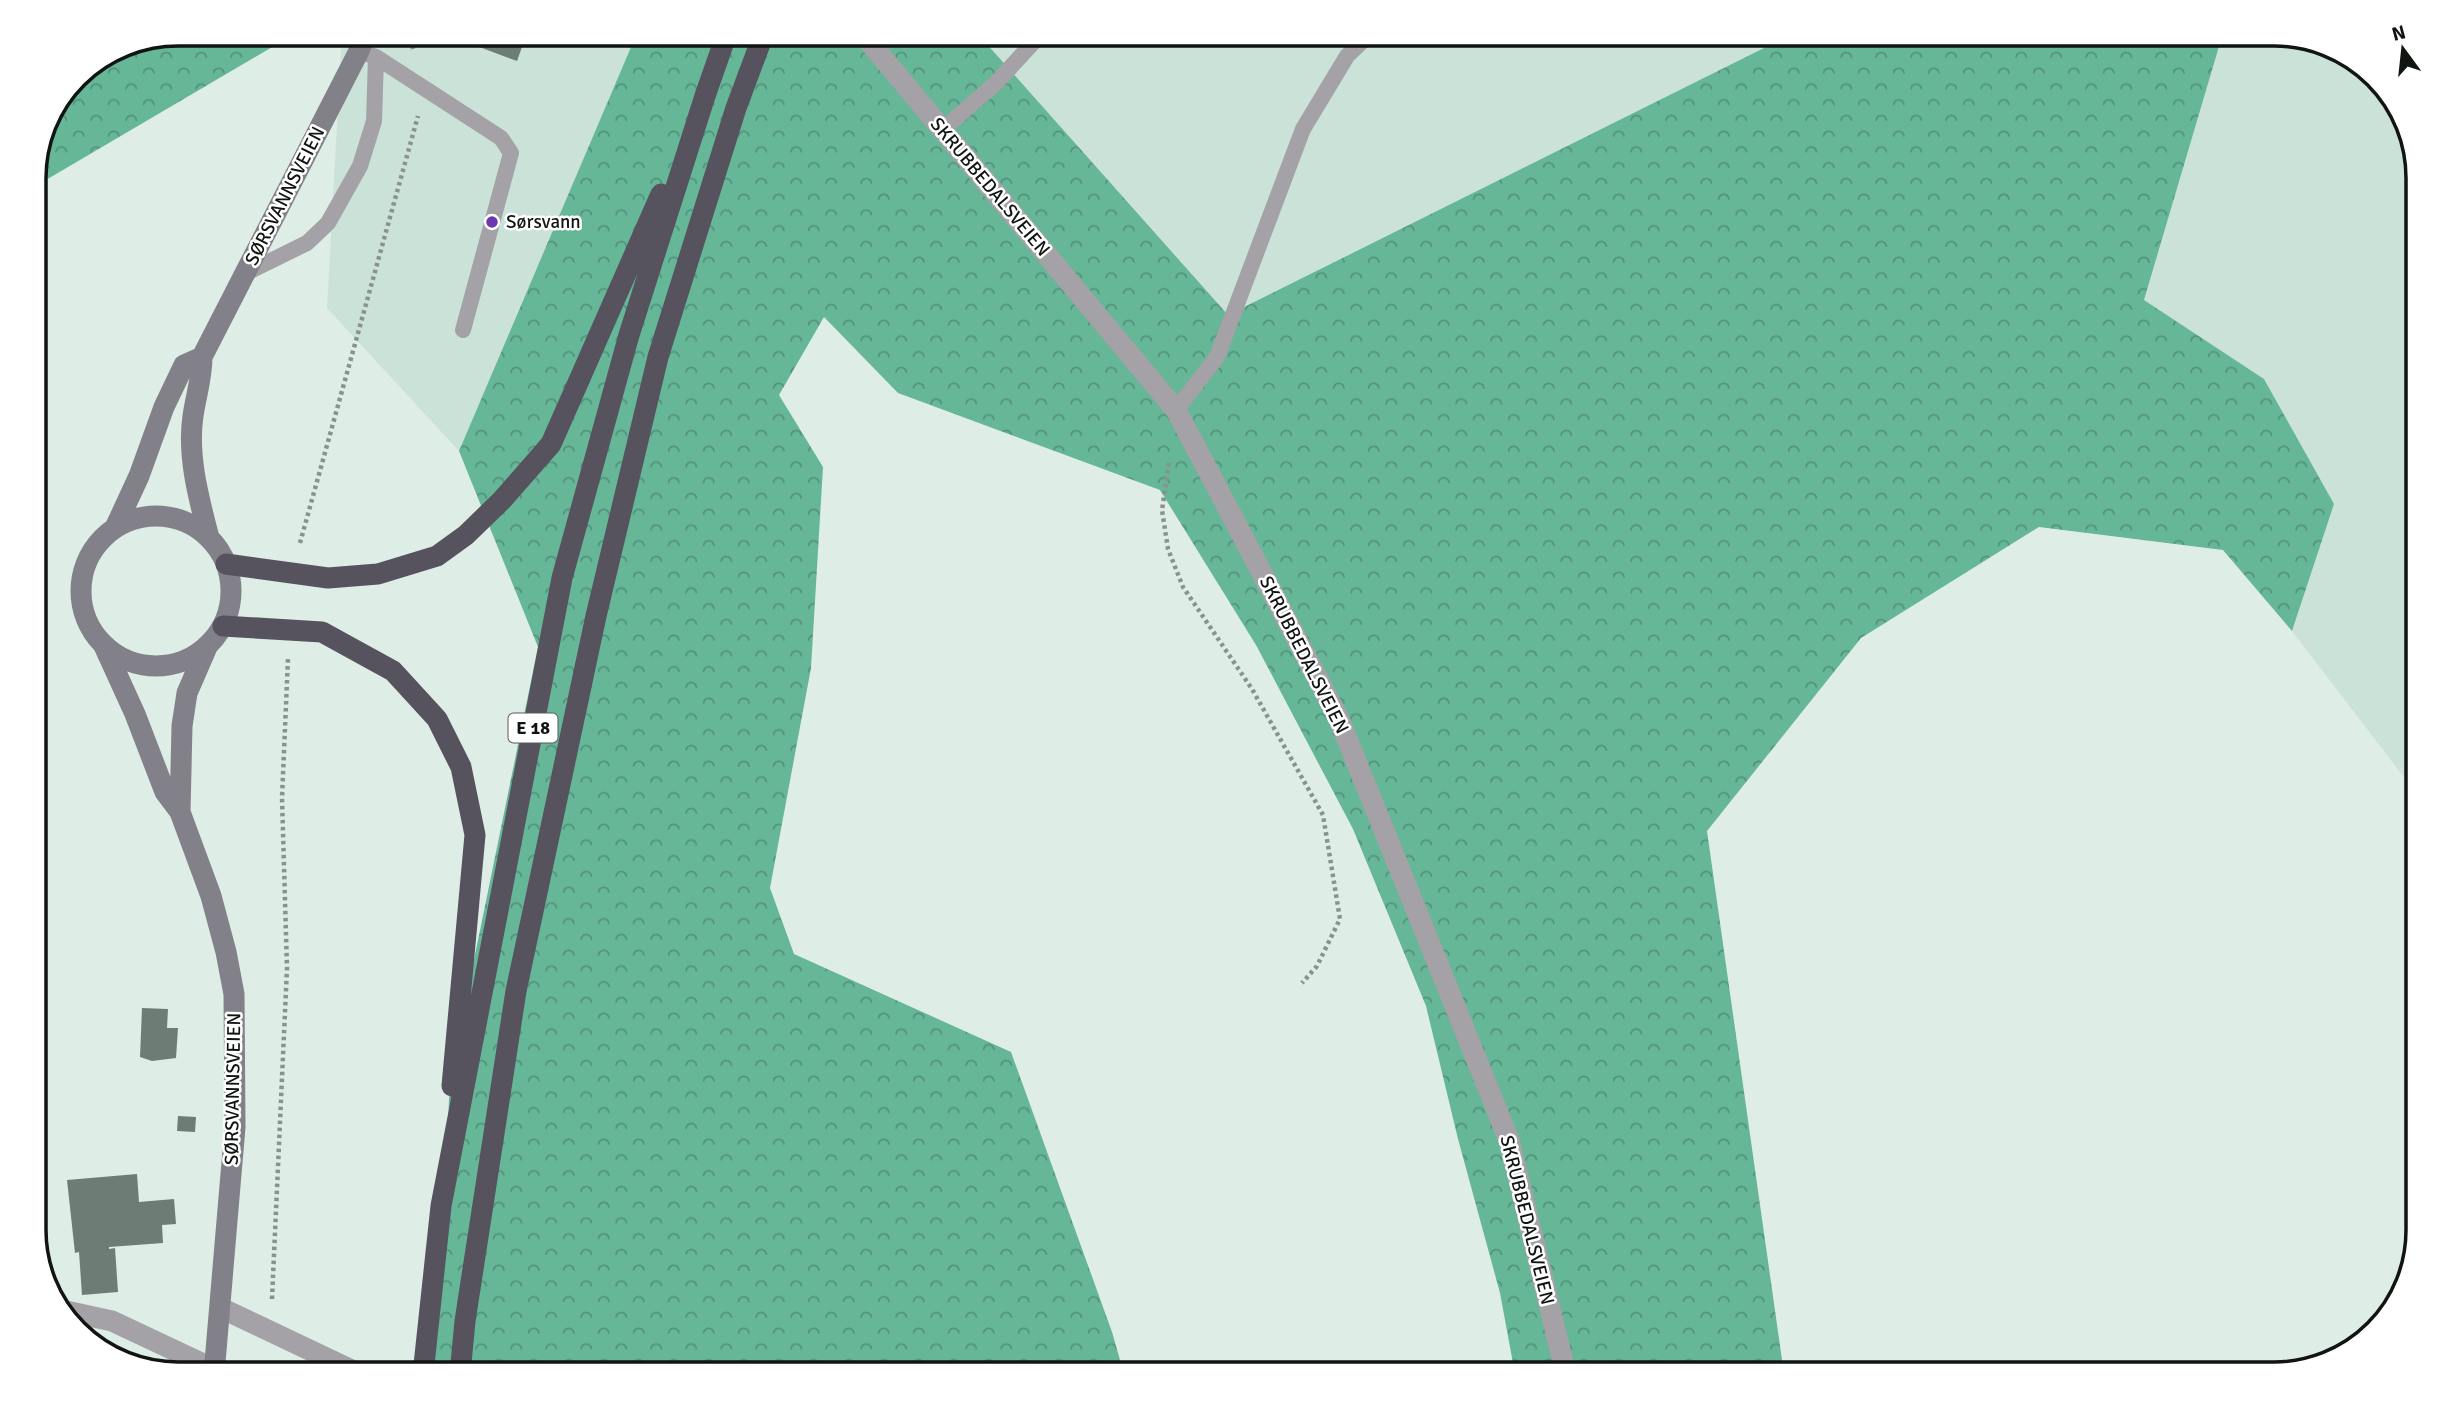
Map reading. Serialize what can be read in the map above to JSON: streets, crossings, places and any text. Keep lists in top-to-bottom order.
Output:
{
  "streets": {
    "highway": ["E 18"],
    "main road": ["SØRSVANNSVEIEN"],
    "street": ["SKRUBBEDALSVEIEN"]
  },
  "crossings": [
    ["SØRSVANNSVEIEN", "E 18"]
  ],
  "places": ["Sørsvann"],
  "north": "top"
}
